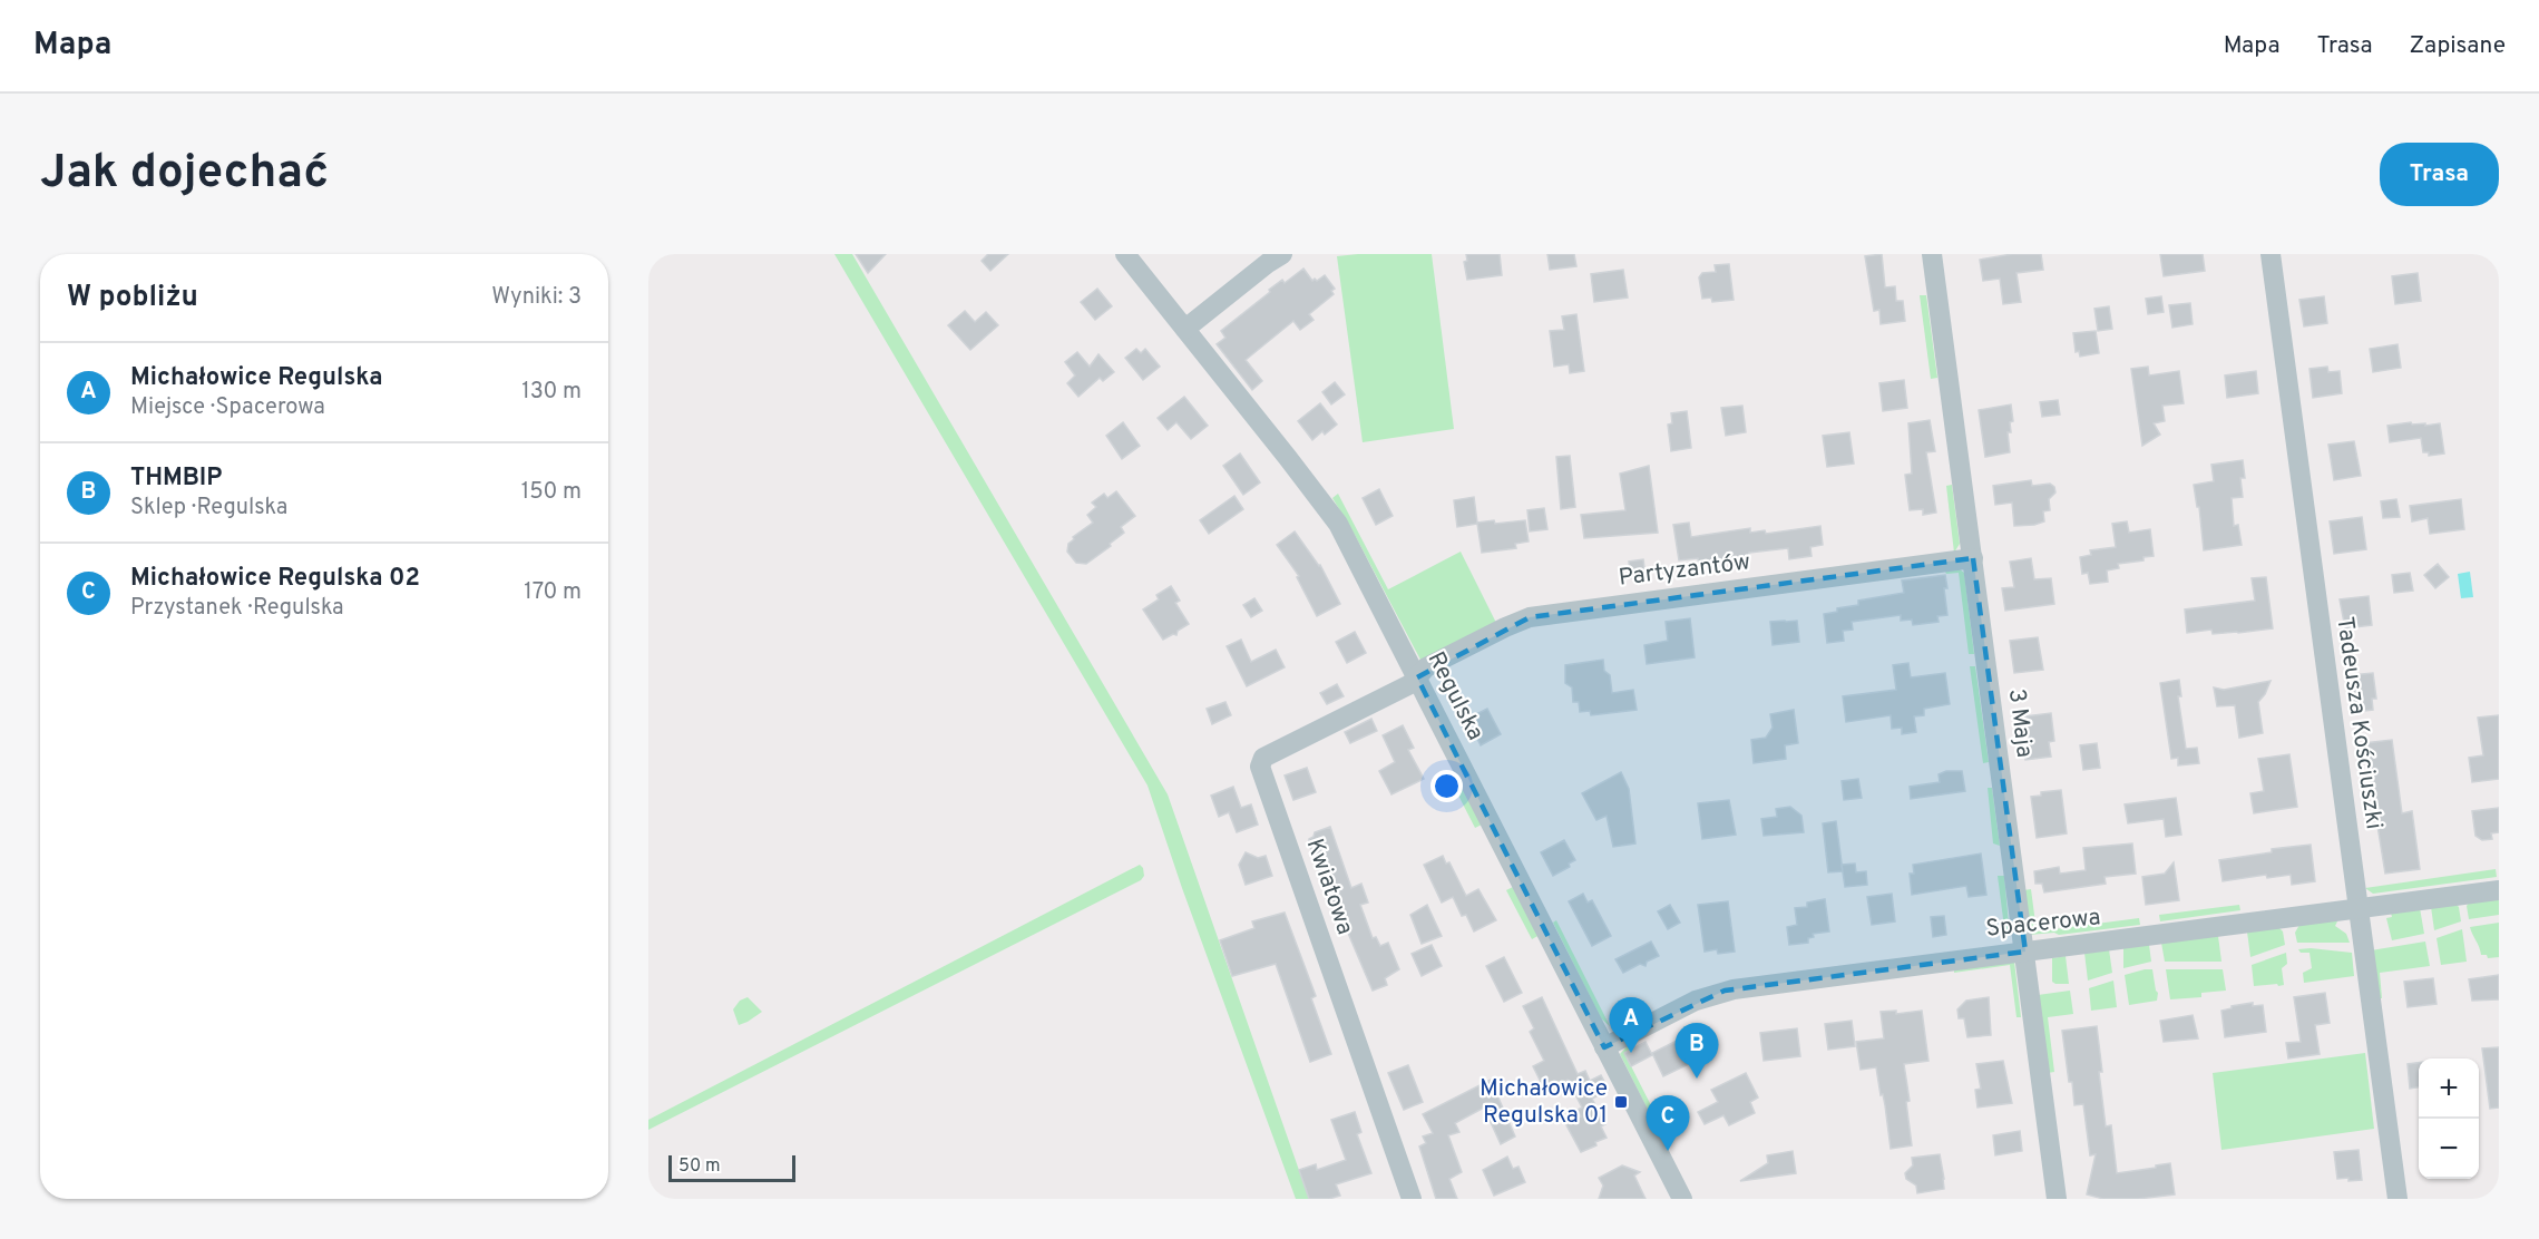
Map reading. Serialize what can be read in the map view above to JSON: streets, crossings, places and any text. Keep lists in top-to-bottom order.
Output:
{
  "streets": {
    "street": [
      "Partyzantów",
      "Regulska",
      "3 Maja",
      "Tadeusza Kościuszki",
      "Kwiatowa",
      "Spacerowa"
    ]
  },
  "crossings": [
    ["Partyzantów", "Regulska"],
    ["Partyzantów", "3 Maja"],
    ["Partyzantów", "Kwiatowa"],
    ["Regulska", "Kwiatowa"],
    ["Regulska", "Spacerowa"],
    ["3 Maja", "Spacerowa"],
    ["Tadeusza Kościuszki", "Spacerowa"]
  ],
  "places": {
    "transit": ["Michałowice Regulska 01"]
  },
  "scale_bar": "50 m",
  "page": {
    "header": "Mapa",
    "nav": ["Mapa", "Trasa", "Zapisane"],
    "buttons": "Trasa",
    "title": "Jak dojechać",
    "heading": ["W pobliżu", "Wyniki: 3"],
    "list": [
      {
        "mark": "A",
        "name": "Michałowice Regulska",
        "note": "Miejsce · Spacerowa",
        "value": "130 m"
      },
      {
        "mark": "B",
        "name": "THMBIP",
        "note": "Sklep · Regulska",
        "value": "150 m"
      },
      {
        "mark": "C",
        "name": "Michałowice Regulska 02",
        "note": "Przystanek · Regulska",
        "value": "170 m"
      }
    ],
    "pins": ["A", "B", "C"],
    "map_buttons": ["+", "−"],
    "scale": "50 m"
  }
}
